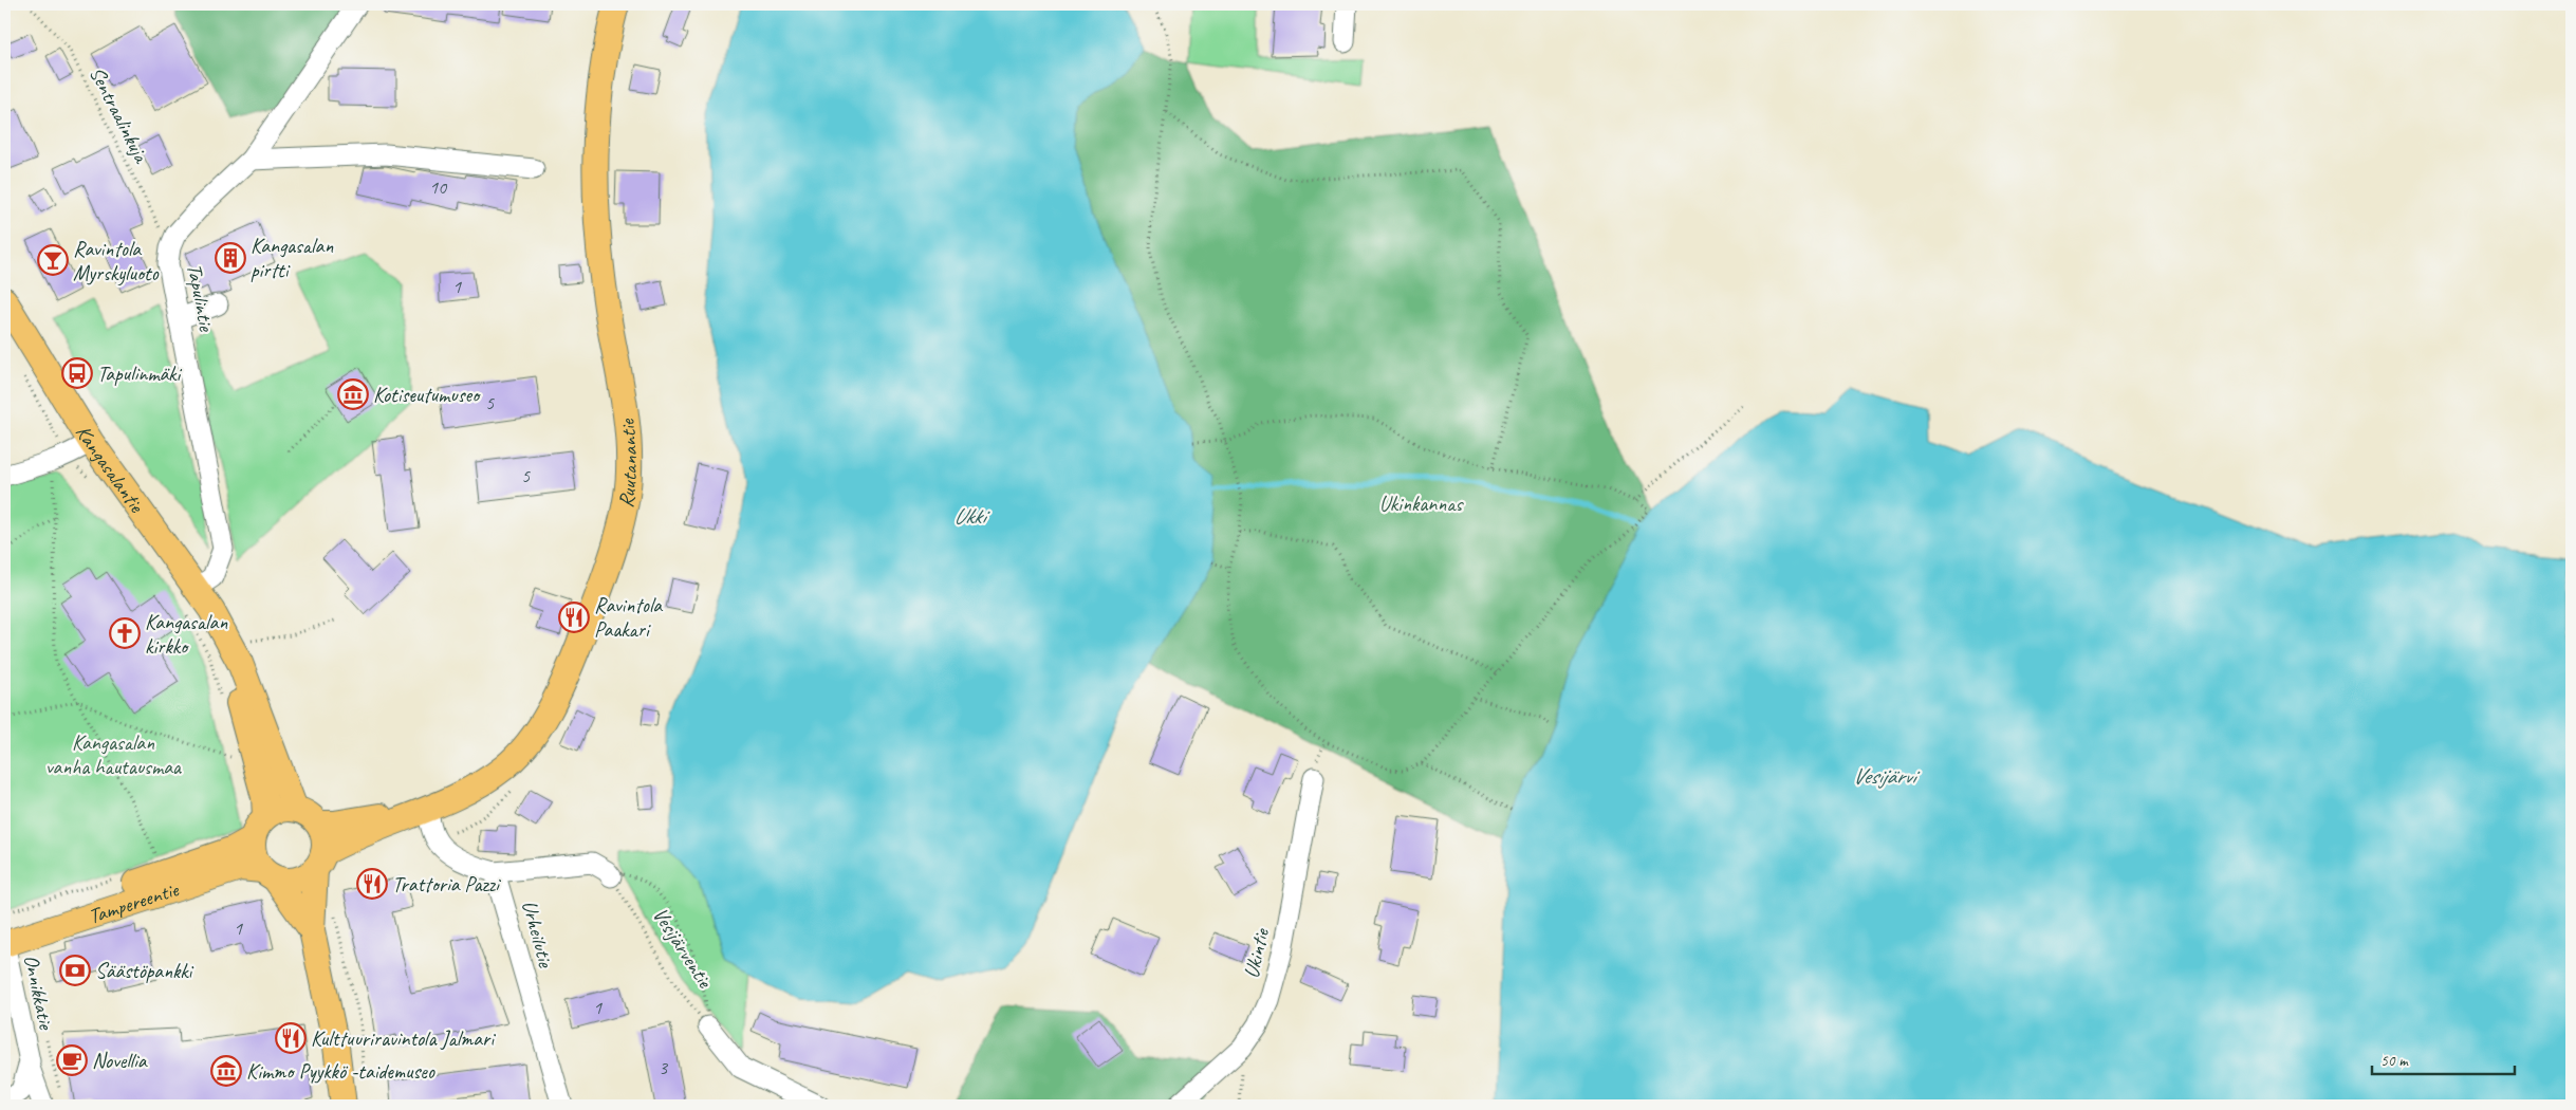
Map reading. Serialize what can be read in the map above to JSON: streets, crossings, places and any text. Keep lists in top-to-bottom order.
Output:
{
  "streets": {
    "main road": ["Ruutanantie", "Kangasalantie", "Tampereentie"],
    "street": [
      "Tapulintie",
      "Urheilutie",
      "Ukintie",
      "Onnikkatie"
    ],
    "path": ["Sentraalinkuja", "Vesijärventie"]
  },
  "crossings": [
    ["Sentraalinkuja", "Tapulintie"],
    ["Tapulintie", "Kangasalantie"],
    ["Kangasalantie", "Tampereentie"],
    ["Tampereentie", "Onnikkatie"]
  ],
  "water": ["Ukki", "Vesijärvi"],
  "parks": ["Ukinkannas", "Kangasalan vanha hautausmaa"],
  "places": {
    "building": ["Kangasalan pirtti"],
    "bar": ["Ravintola Myrskyluoto"],
    "bus stop": ["Tapulinmäki"],
    "museum": ["Kotiseutumuseo", "Kimmo Pyykkö -taidemuseo"],
    "restaurant": ["Ravintola Paakari", "Trattoria Pazzi", "Kulttuuriravintola Jalmari"],
    "church": ["Kangasalan kirkko"],
    "bank": ["Säästöpankki"],
    "cafe": ["Novellia"]
  },
  "house_numbers": [
    "10",
    "1",
    "5",
    "5",
    "1",
    "1",
    "3"
  ],
  "scale_bar": "50 m"
}
